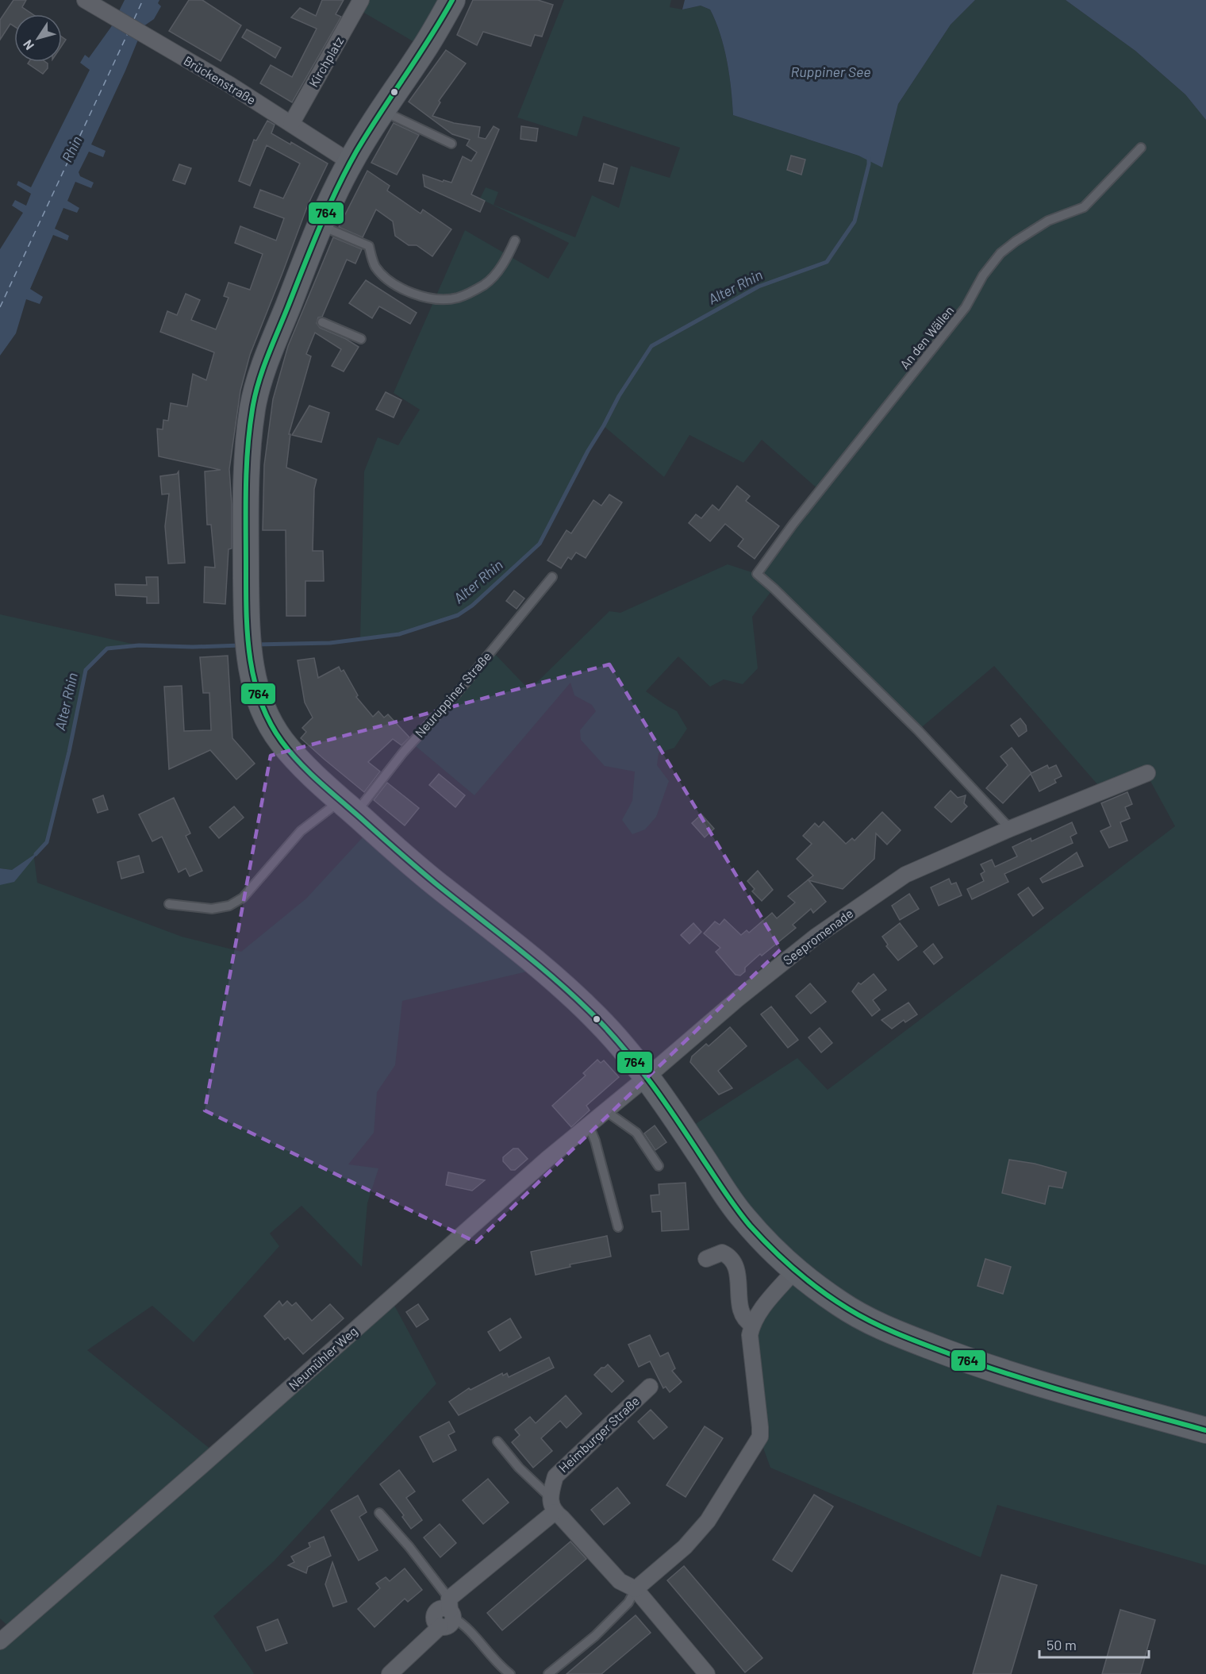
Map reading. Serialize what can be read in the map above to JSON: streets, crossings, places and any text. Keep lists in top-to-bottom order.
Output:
{
  "streets": {
    "street": [
      "Kirchplatz",
      "Brückenstraße",
      "Seepromenade",
      "Neumühler Weg",
      "Heimburger Straße"
    ],
    "lane": ["An den Wällen", "Neuruppiner Straße"]
  },
  "crossings": [
    ["Kirchplatz", "Brückenstraße"],
    ["An den Wällen", "Seepromenade"],
    ["Seepromenade", "Neumühler Weg"]
  ],
  "water": ["Ruppiner See", "Rhin", "Alter Rhin"],
  "lines": ["transit line 764"],
  "scale_bar": "50 m",
  "north": "bottom left"
}
